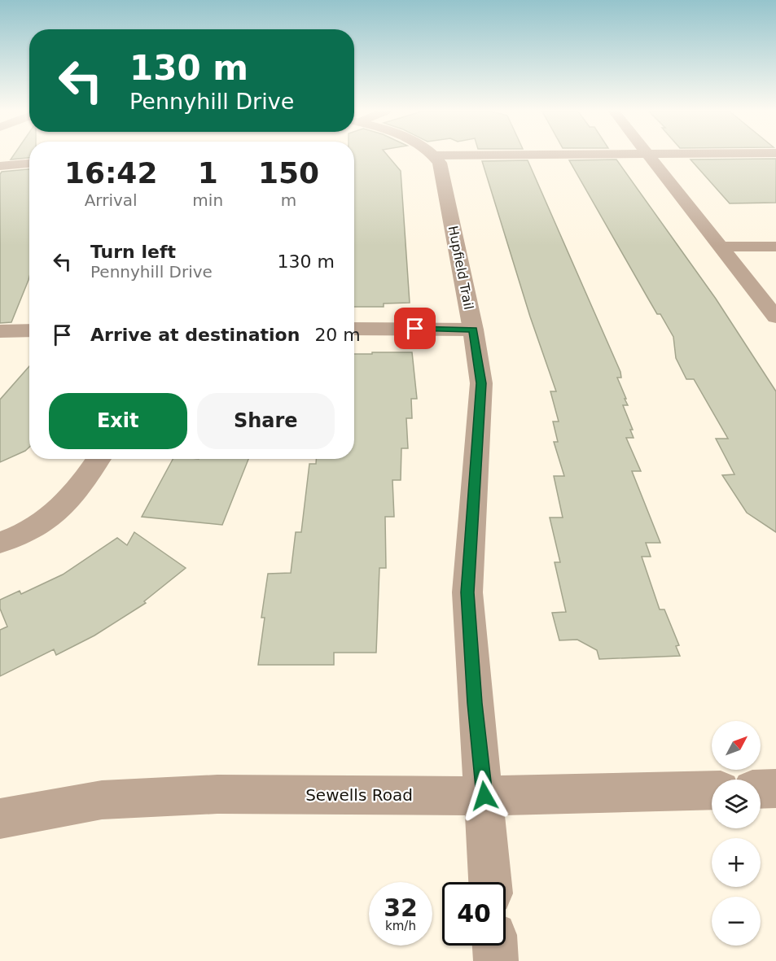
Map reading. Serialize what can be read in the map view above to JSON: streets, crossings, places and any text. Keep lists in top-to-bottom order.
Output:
{
  "streets": {
    "street": ["Hupfield Trail", "Sewells Road"]
  },
  "crossings": [
    ["Hupfield Trail", "Sewells Road"]
  ],
  "north": "top right",
  "page": {
    "turn": ["130 m", "Pennyhill Drive"],
    "eta": [
      "16:42",
      "Arrival",
      "1",
      "min",
      "150",
      "m"
    ],
    "list": [
      {
        "name": "Turn left",
        "note": "Pennyhill Drive",
        "value": "130 m"
      },
      {
        "name": "Arrive at destination",
        "value": "20 m"
      }
    ],
    "buttons": ["Exit", "Share"],
    "map_buttons": ["+", "−"],
    "speed": "32 km/h",
    "limit": "40"
  }
}
